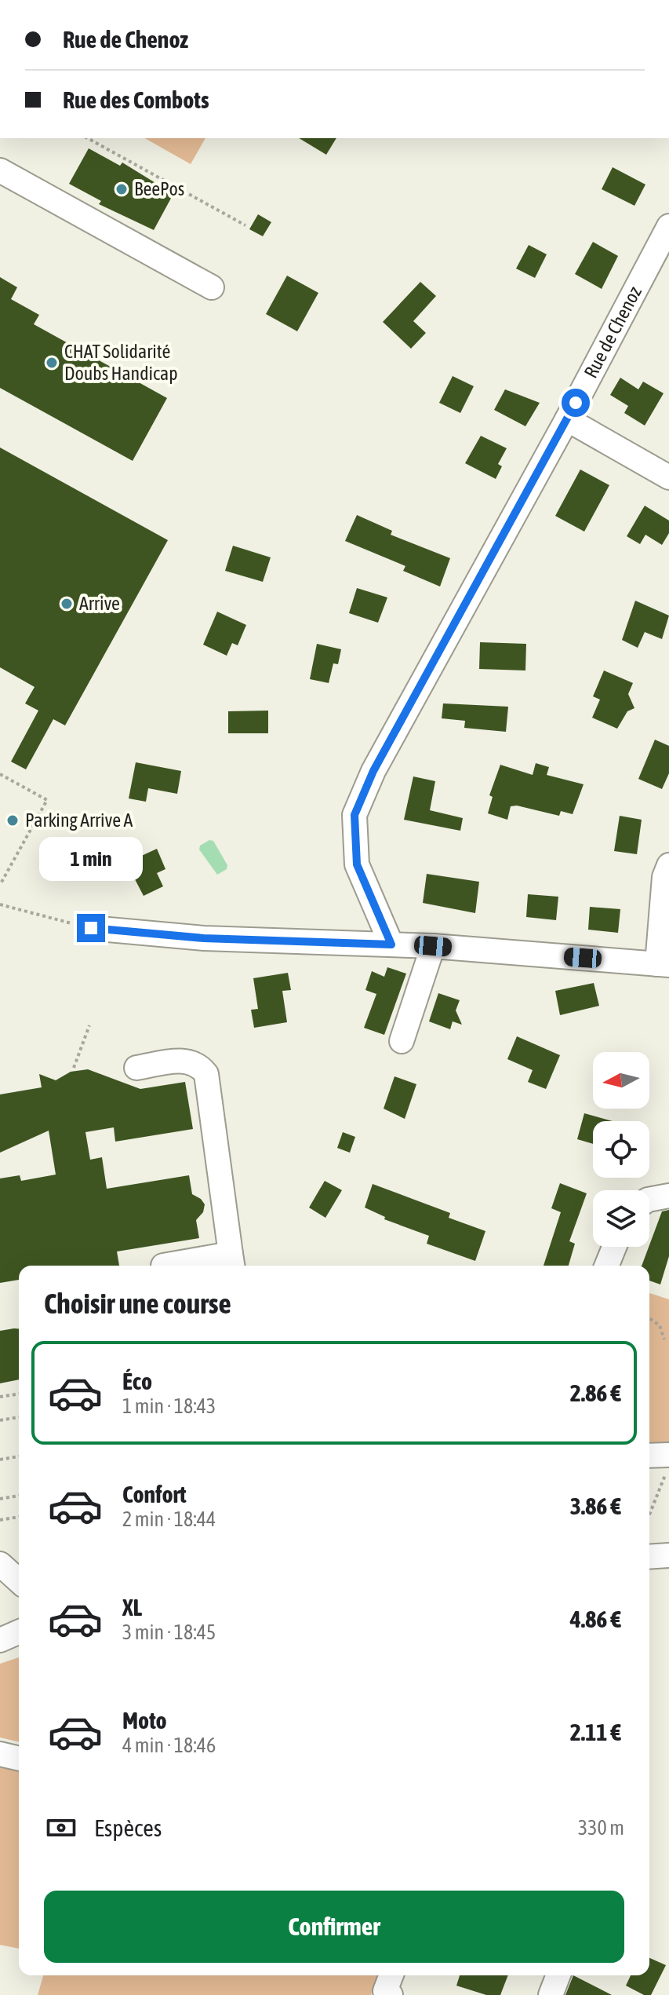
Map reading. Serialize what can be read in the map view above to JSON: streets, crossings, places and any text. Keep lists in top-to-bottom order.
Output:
{
  "streets": {
    "street": ["Rue de Chenoz"]
  },
  "places": [
    "BeePos",
    "CHAT Solidarité Doubs Handicap",
    "Arrive",
    "Parking Arrive A"
  ],
  "north": "left",
  "page": {
    "banner": ["Rue de Chenoz", "Rue des Combots"],
    "bubble": "1 min",
    "heading": "Choisir une course",
    "list": [
      {
        "name": "Éco",
        "note": "1 min · 18:43",
        "value": "2.86 €"
      },
      {
        "name": "Confort",
        "note": "2 min · 18:44",
        "value": "3.86 €"
      },
      {
        "name": "XL",
        "note": "3 min · 18:45",
        "value": "4.86 €"
      },
      {
        "name": "Moto",
        "note": "4 min · 18:46",
        "value": "2.11 €"
      }
    ],
    "pay": ["Espèces", "330 m"],
    "buttons": "Confirmer"
  }
}
